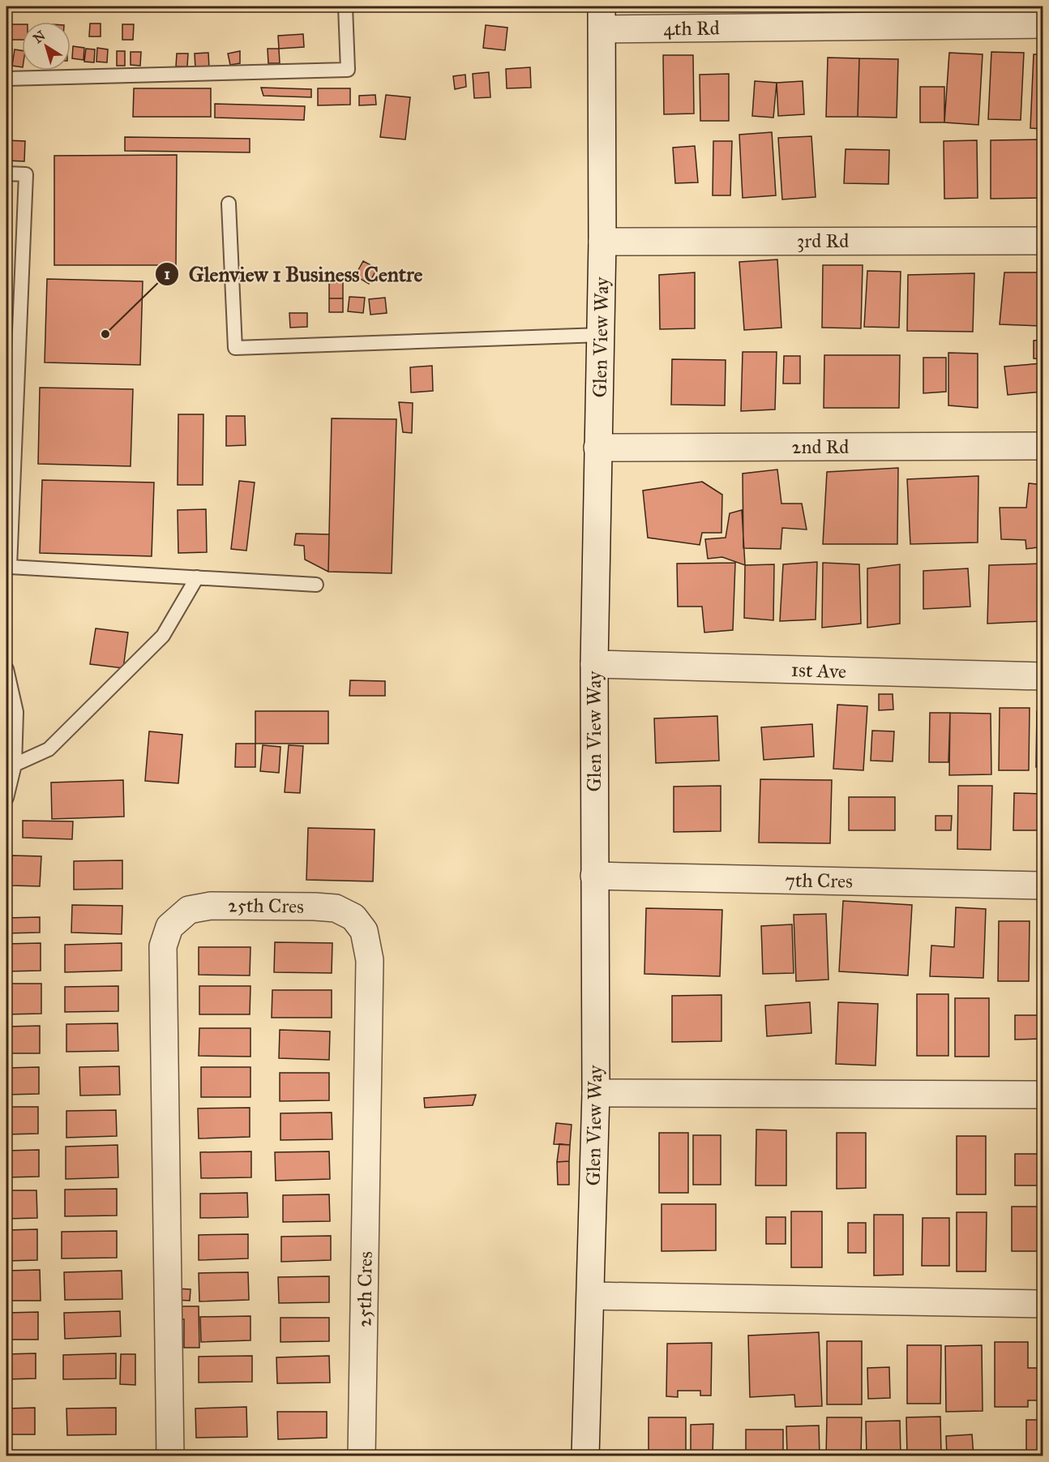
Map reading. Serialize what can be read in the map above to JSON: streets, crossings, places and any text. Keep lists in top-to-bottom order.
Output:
{
  "streets": {
    "street": [
      "4th Rd",
      "3rd Rd",
      "Glen View Way",
      "2nd Rd",
      "1st Ave",
      "7th Cres",
      "25th Cres"
    ]
  },
  "crossings": [
    ["4th Rd", "Glen View Way"],
    ["3rd Rd", "Glen View Way"],
    ["Glen View Way", "2nd Rd"],
    ["Glen View Way", "1st Ave"],
    ["Glen View Way", "7th Cres"]
  ],
  "places": ["Glenview 1 Business Centre"],
  "north": "top left"
}
